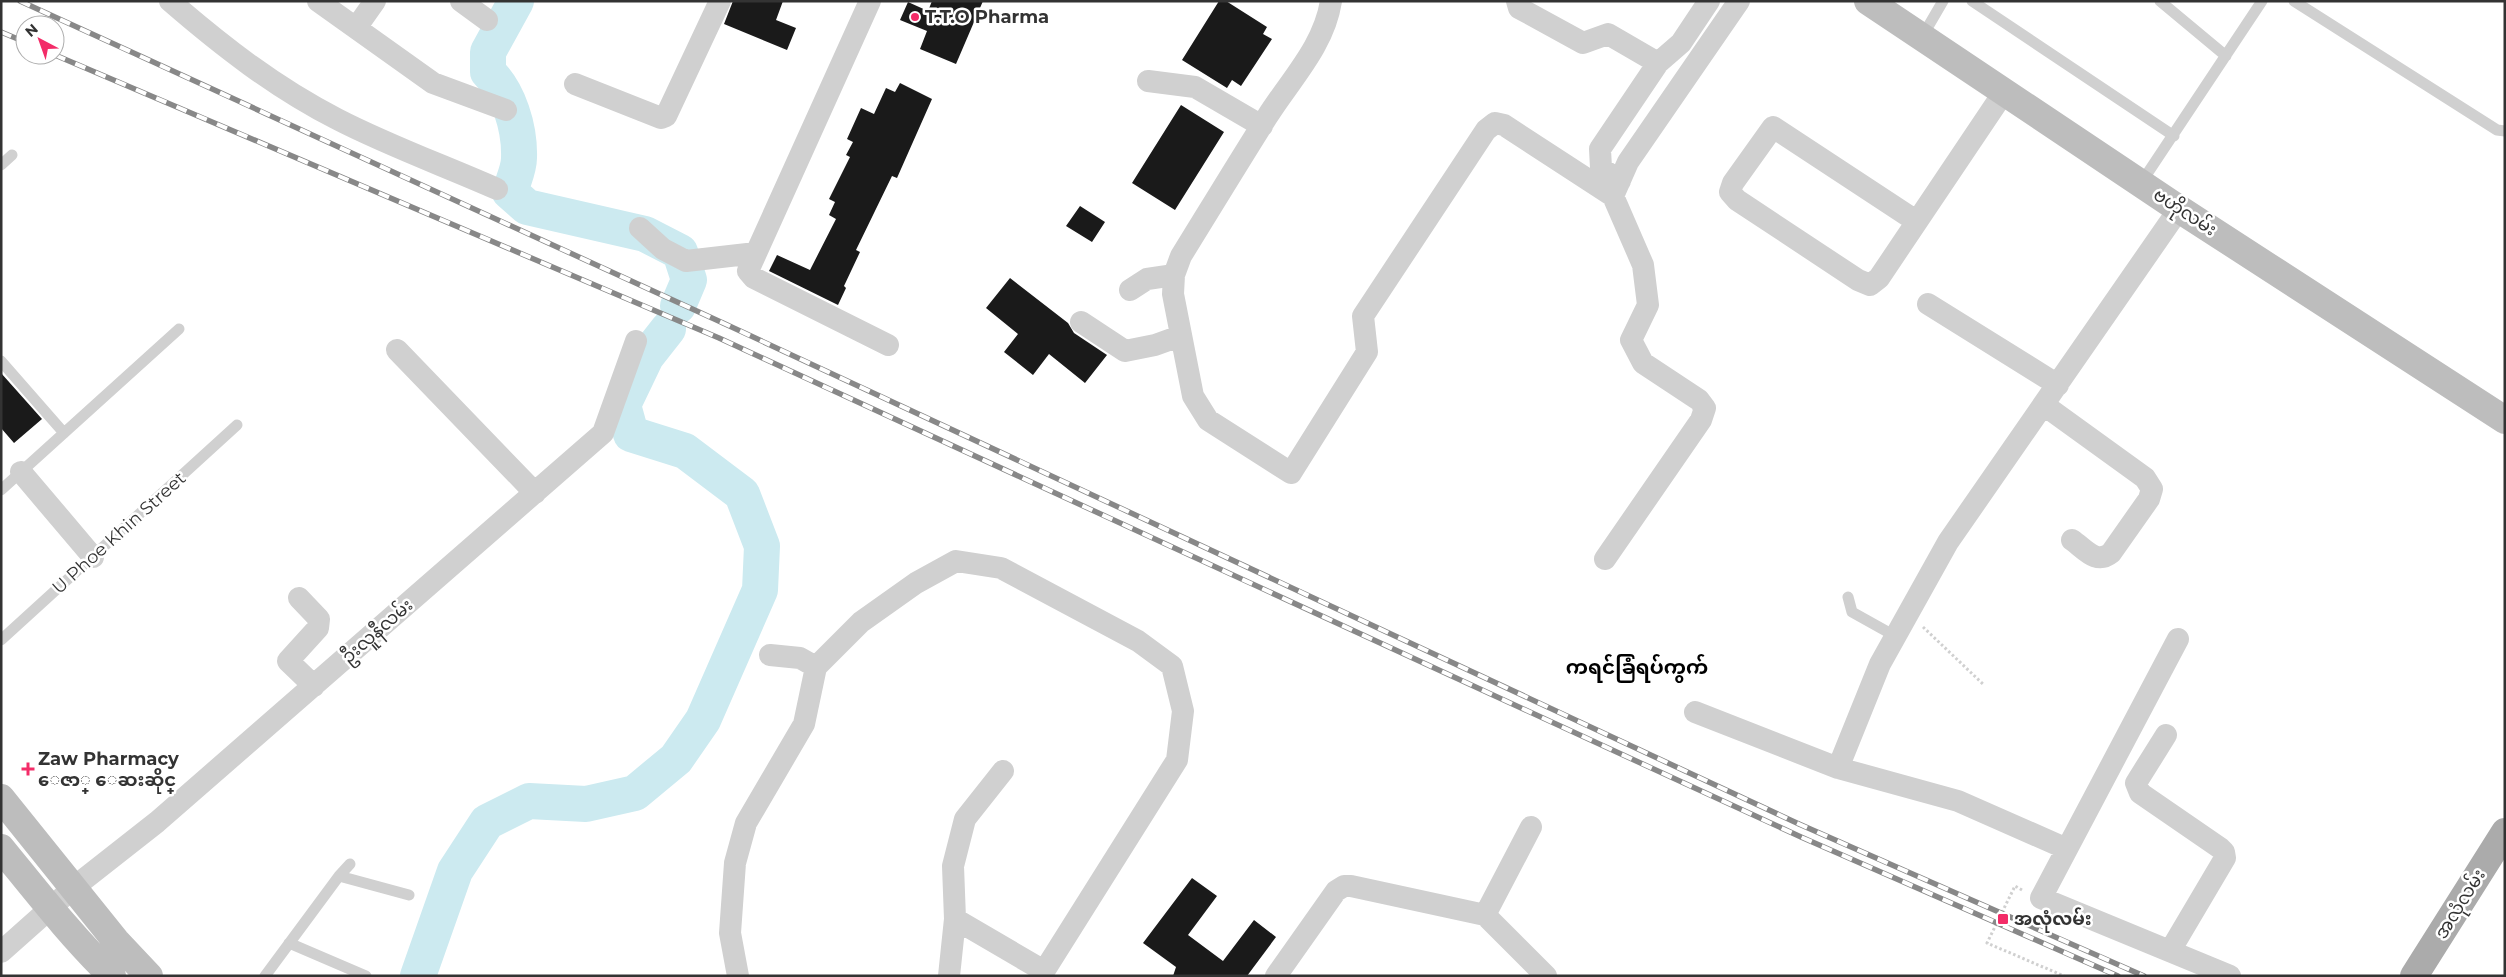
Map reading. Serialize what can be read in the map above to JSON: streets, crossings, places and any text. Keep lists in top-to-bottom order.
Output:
{
  "streets": {
    "main road": ["ဗဟိုလမ်း", "အလုံလမ်း"],
    "street": ["ဦးလူနီလမ်း"],
    "lane": ["U Phoe Khin Street"]
  },
  "districts": ["ကရင်ခြံရပ်ကွက်"],
  "places": {
    "other": ["T.T.O Pharma"],
    "health": ["Zaw Pharmacy ေဇာ္ ေဆးဆိုင္"],
    "transit": ["အလုံလမ်း"]
  },
  "north": "top left"
}
